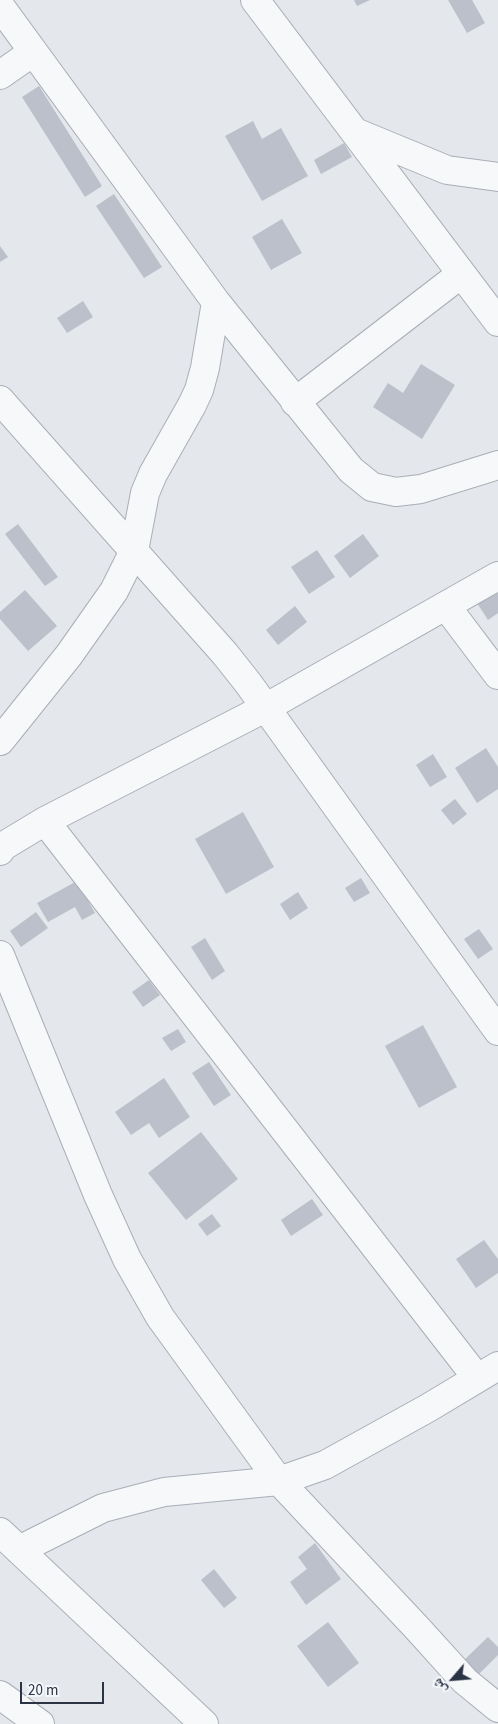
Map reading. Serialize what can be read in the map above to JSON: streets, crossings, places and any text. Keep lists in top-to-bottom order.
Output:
{
  "scale_bar": "20 m",
  "north": "bottom left"
}
